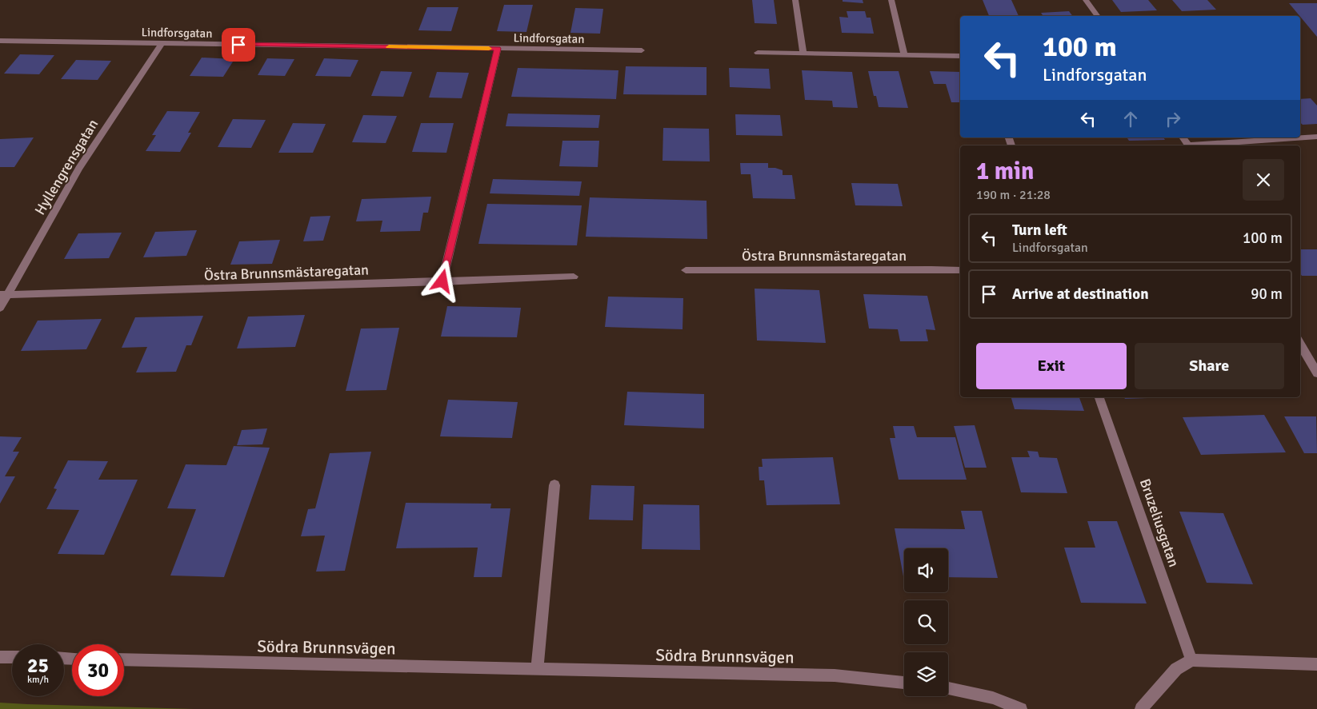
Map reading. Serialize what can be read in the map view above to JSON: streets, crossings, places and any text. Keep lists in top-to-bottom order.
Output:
{
  "streets": {
    "street": [
      "Lindforsgatan",
      "Hyllengrensgatan",
      "Östra Brunnsmästaregatan",
      "Bruzeliusgatan",
      "Södra Brunnsvägen"
    ]
  },
  "crossings": [
    ["Lindforsgatan", "Hyllengrensgatan"],
    ["Hyllengrensgatan", "Östra Brunnsmästaregatan"]
  ],
  "page": {
    "turn": ["100 m", "Lindforsgatan"],
    "heading": ["1 min", "190 m · 21:28"],
    "list": [
      {
        "name": "Turn left",
        "note": "Lindforsgatan",
        "value": "100 m"
      },
      {
        "name": "Arrive at destination",
        "value": "90 m"
      }
    ],
    "buttons": ["Exit", "Share"],
    "speed": "25 km/h",
    "limit": "30"
  }
}
